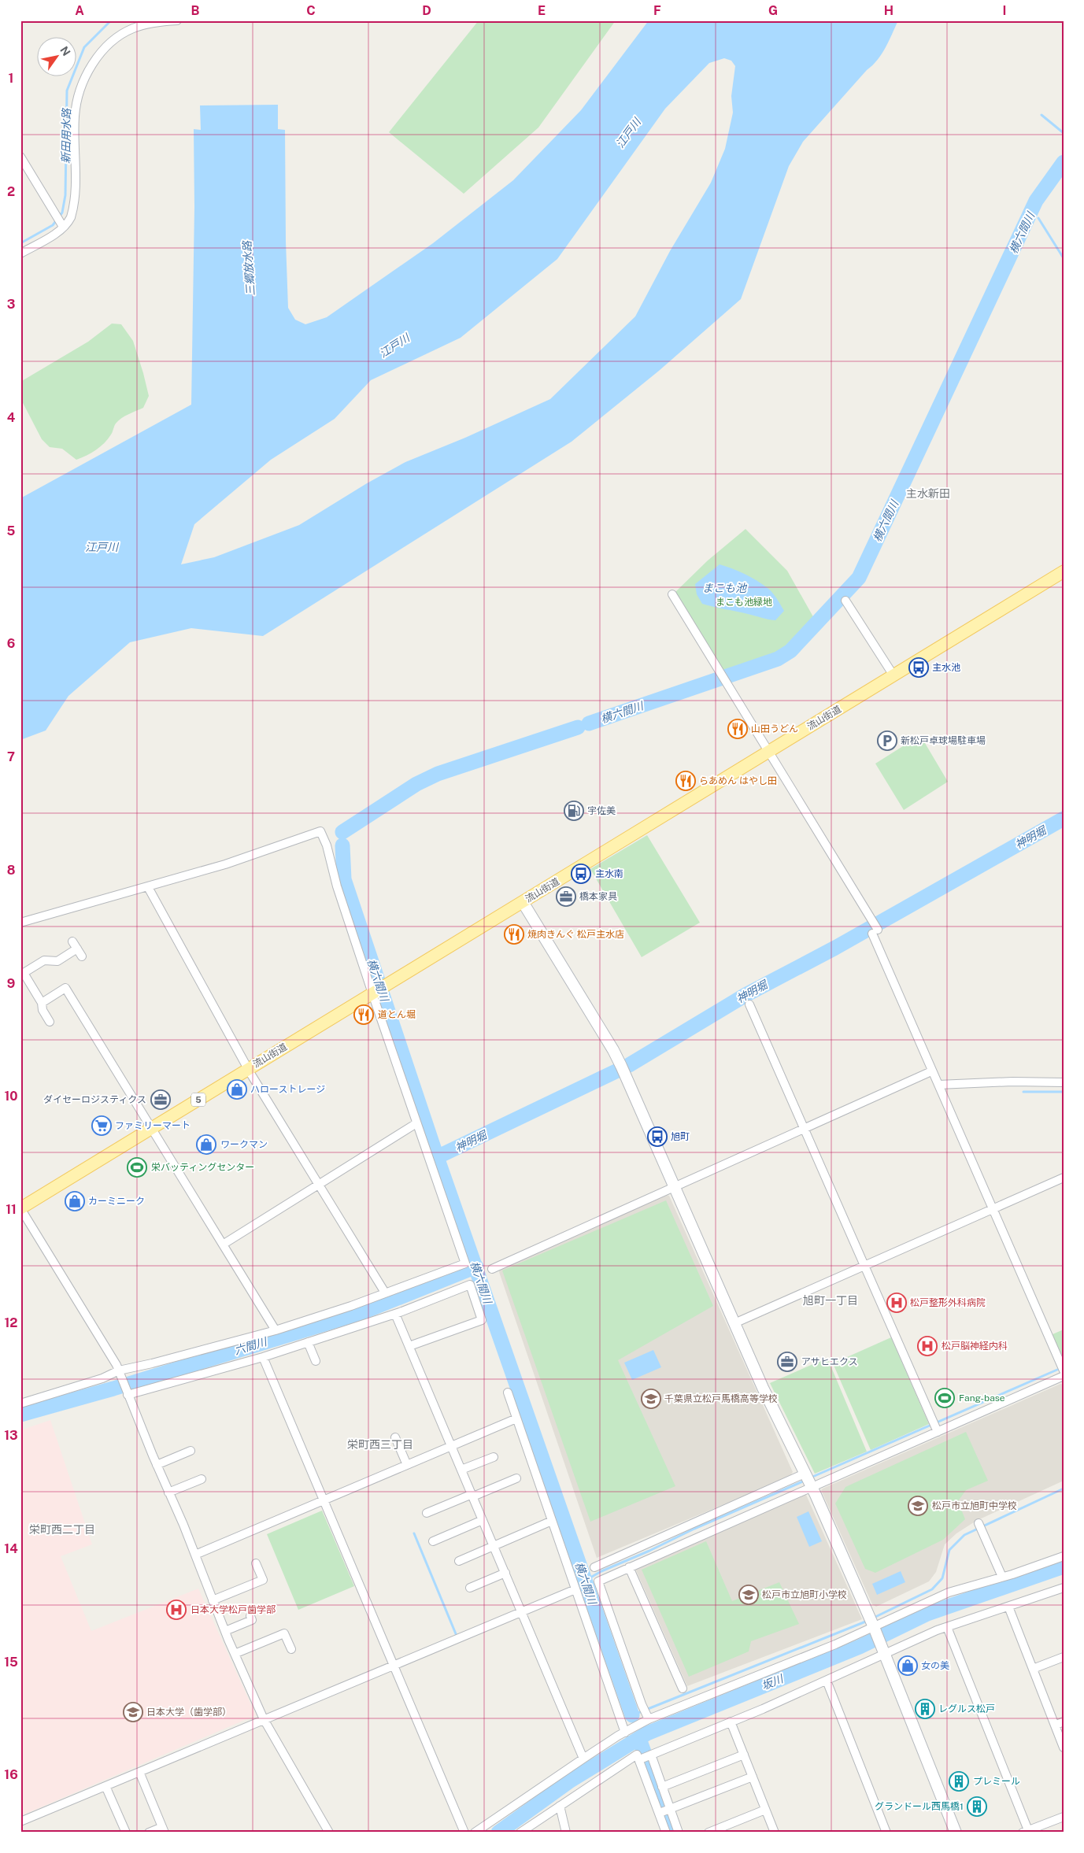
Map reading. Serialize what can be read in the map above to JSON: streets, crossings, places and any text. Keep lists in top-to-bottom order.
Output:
{
  "streets": {
    "main road": ["流山街道", "5"]
  },
  "districts": [
    "主水新田",
    "旭町一丁目",
    "栄町西三丁目",
    "栄町西二丁目"
  ],
  "water": [
    "江戸川",
    "新田用水路",
    "横六間川",
    "三郷放水路",
    "まこも池",
    "神明堀",
    "六間川",
    "坂川"
  ],
  "parks": ["まこも池緑地"],
  "places": {
    "bus stop": ["主水池", "主水南", "旭町"],
    "restaurant": [
      "山田うどん",
      "らあめん はやし田",
      "焼肉きんぐ 松戸主水店",
      "道とん堀"
    ],
    "parking": ["新松戸卓球場駐車場"],
    "fuel station": ["宇佐美"],
    "office": ["橋本家具", "ダイセーロジスティクス", "アサヒエクス"],
    "shop": [
      "ハローストレージ",
      "ワークマン",
      "カーミニーク",
      "女の美"
    ],
    "supermarket": ["ファミリーマート"],
    "sports": ["栄バッティングセンター", "Fang-base"],
    "hospital": ["松戸整形外科病院", "松戸脳神経内科", "日本大学松戸歯学部"],
    "school or university": [
      "千葉県立松戸馬橋高等学校",
      "松戸市立旭町中学校",
      "松戸市立旭町小学校",
      "日本大学（歯学部）"
    ],
    "building": ["レグルス松戸", "プレミール", "グランドール西馬橋1"]
  },
  "north": "top right",
  "grid": {
    "columns": [
      "A",
      "B",
      "C",
      "D",
      "E",
      "F",
      "G",
      "H",
      "I"
    ],
    "rows": [
      "1",
      "2",
      "3",
      "4",
      "5",
      "6",
      "7",
      "8",
      "9",
      "10",
      "11",
      "12",
      "13",
      "14",
      "15",
      "16"
    ]
  }
}
